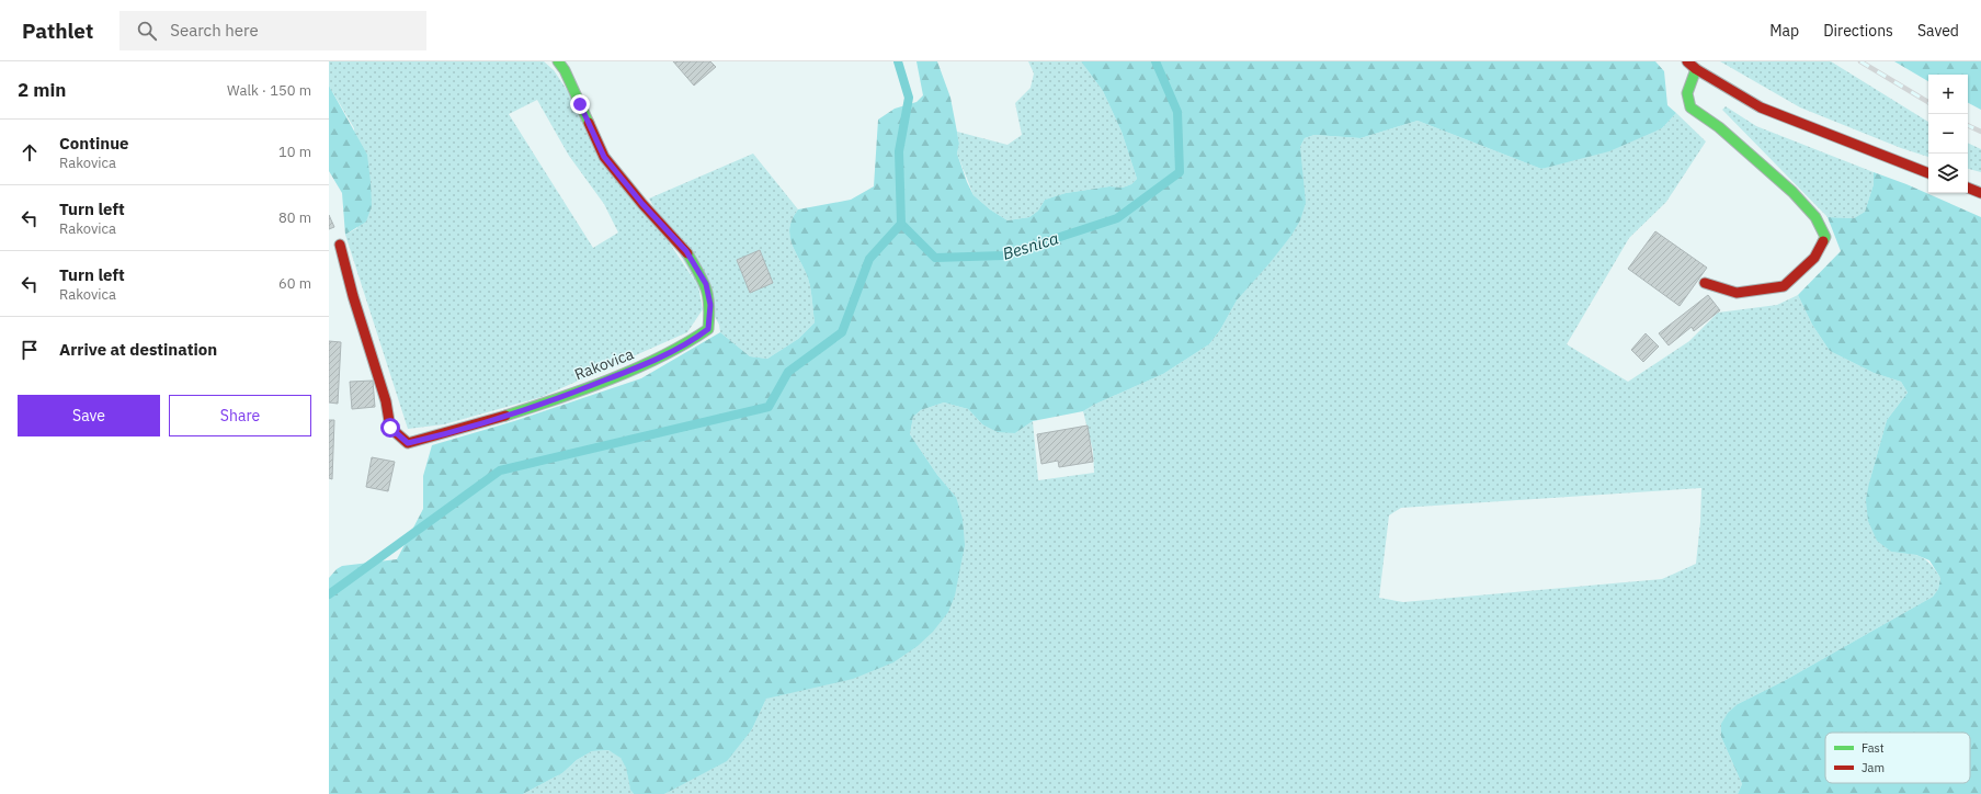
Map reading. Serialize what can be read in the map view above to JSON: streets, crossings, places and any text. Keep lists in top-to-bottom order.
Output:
{
  "streets": {
    "street": ["Rakovica"]
  },
  "water": ["Besnica"],
  "legend": ["Fast", "Jam"],
  "page": {
    "header": "Pathlet",
    "search": "Search here",
    "nav": ["Map", "Directions", "Saved"],
    "heading": ["2 min", "Walk · 150 m"],
    "map_buttons": ["+", "−"],
    "list": [
      ["Continue", "Rakovica", "10 m"],
      ["Turn left", "Rakovica", "80 m"],
      ["Turn left", "Rakovica", "60 m"],
      "Arrive at destination"
    ],
    "buttons": ["Save", "Share"]
  }
}
